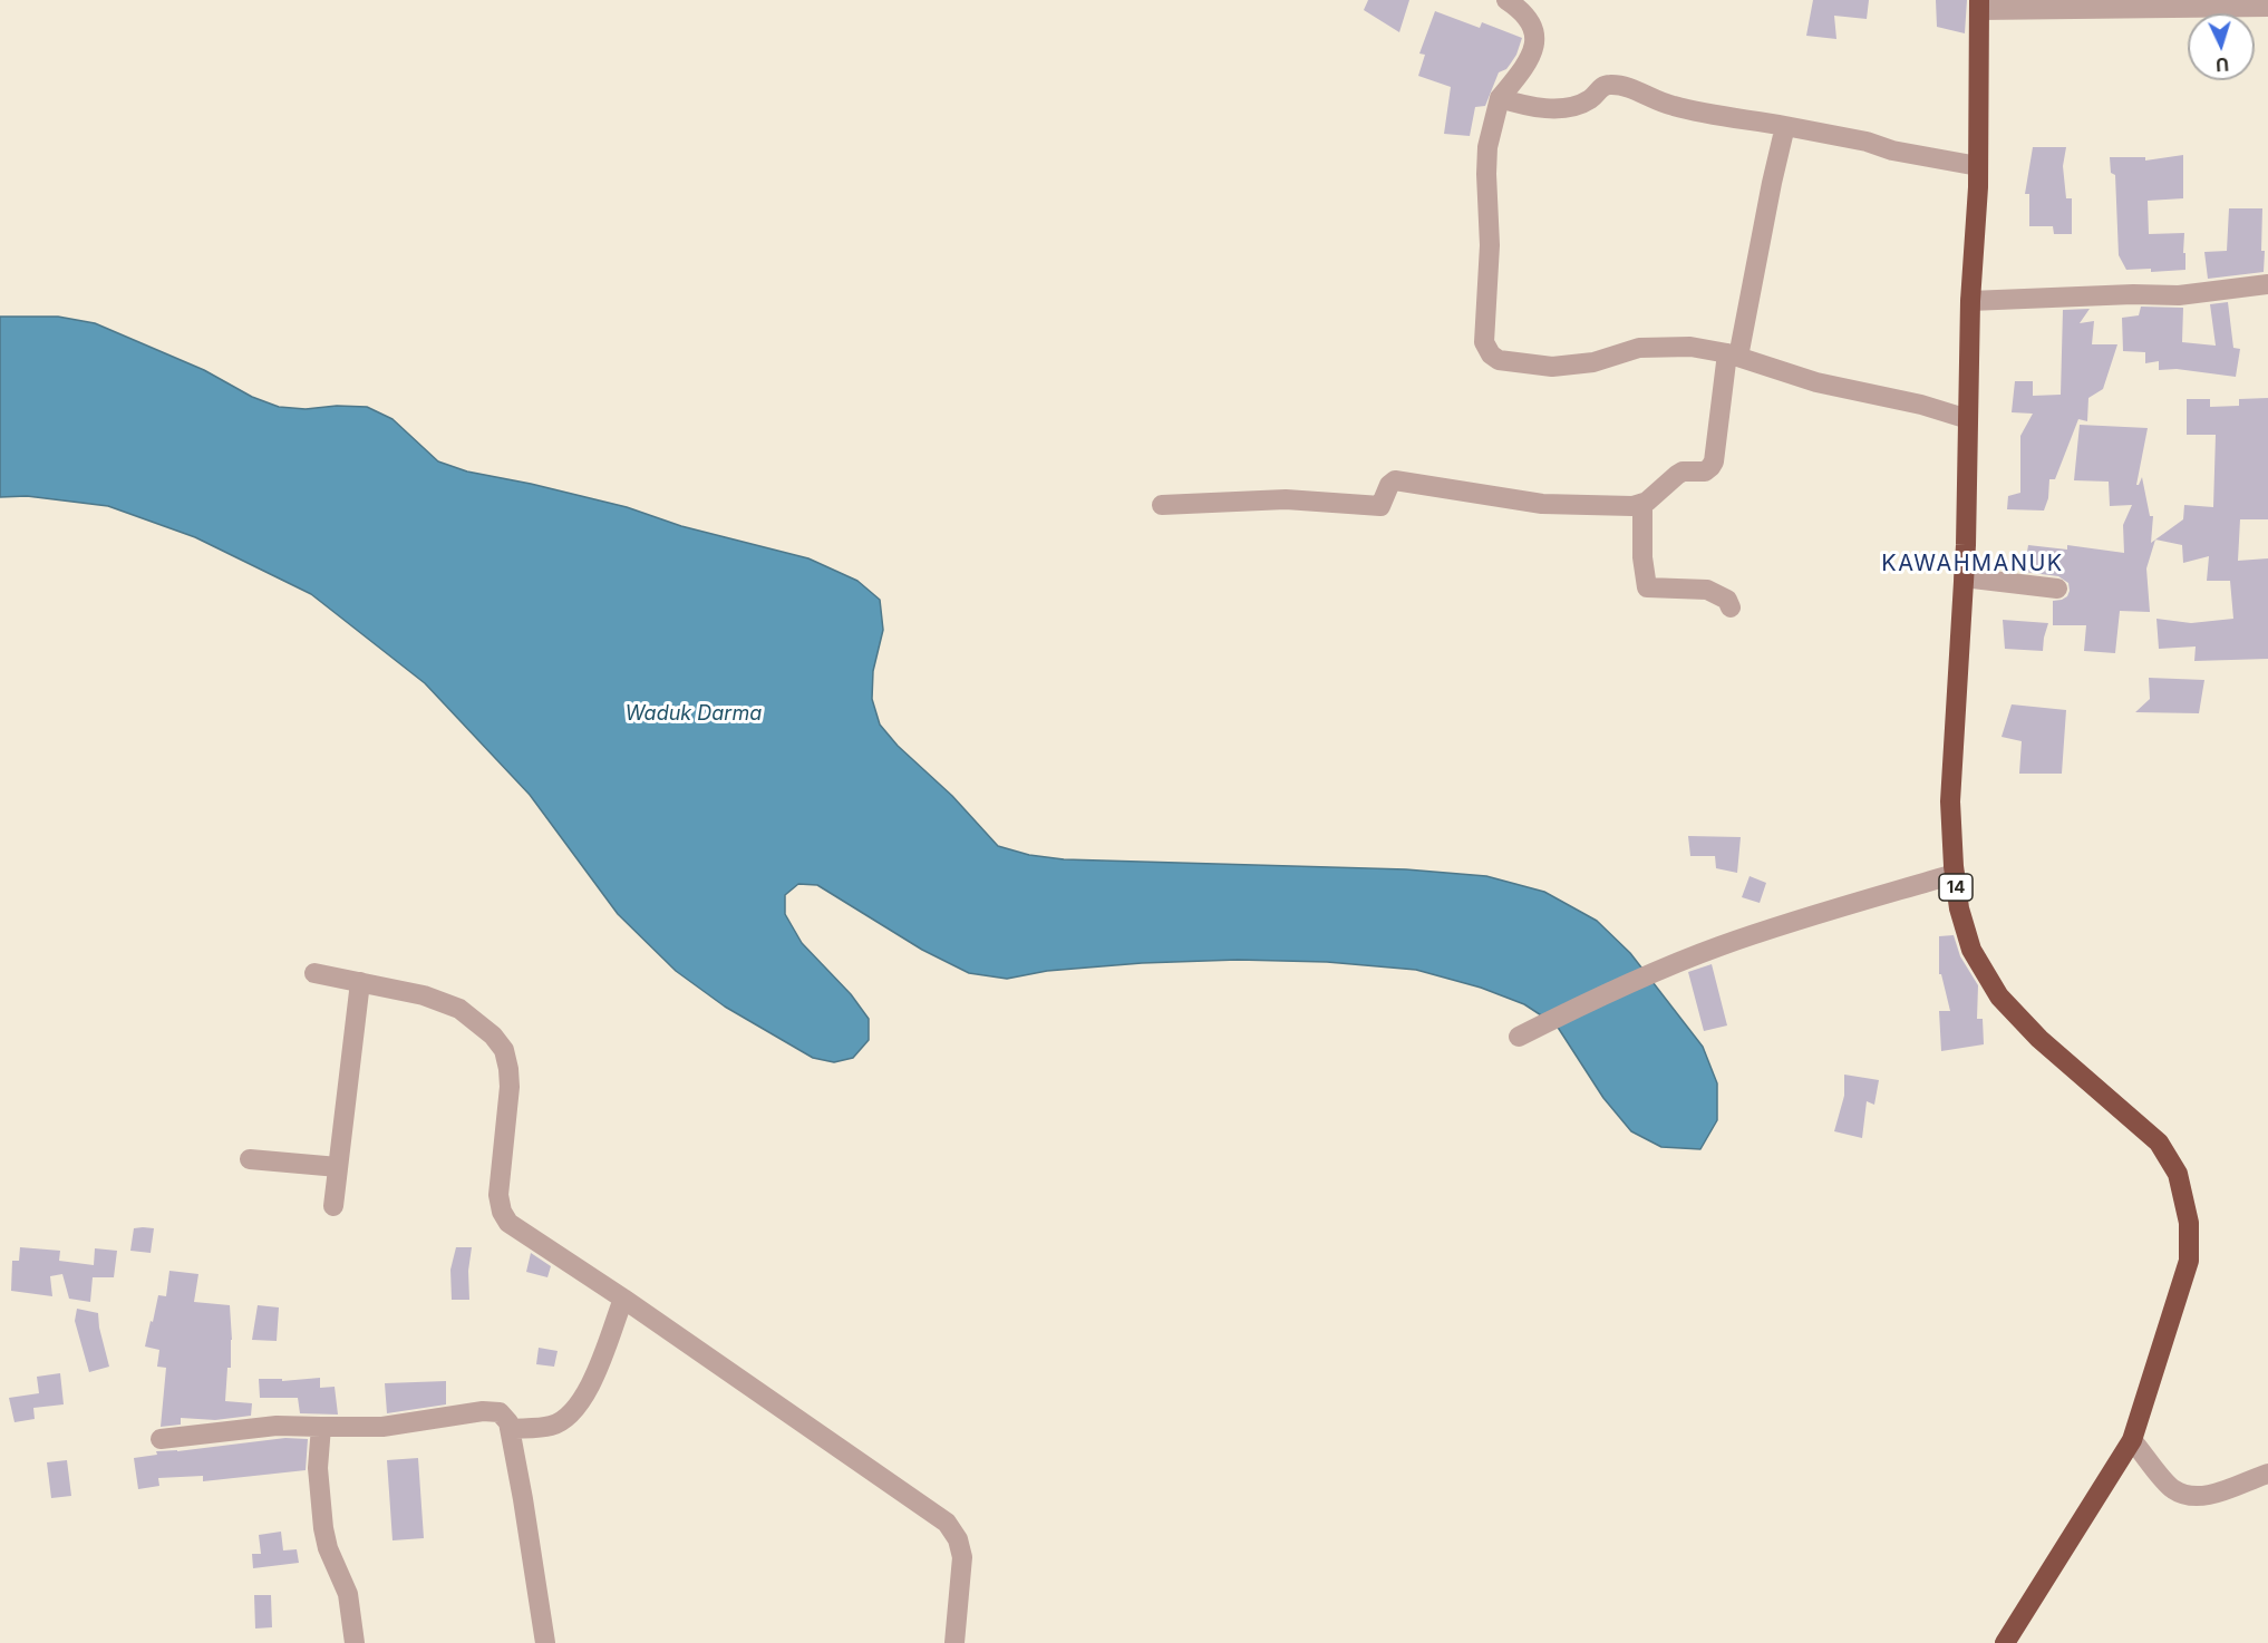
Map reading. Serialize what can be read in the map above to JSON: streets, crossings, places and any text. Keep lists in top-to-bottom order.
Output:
{
  "streets": {
    "highway": ["14"]
  },
  "districts": ["KAWAHMANUK"],
  "water": ["Waduk Darma"],
  "north": "bottom"
}
